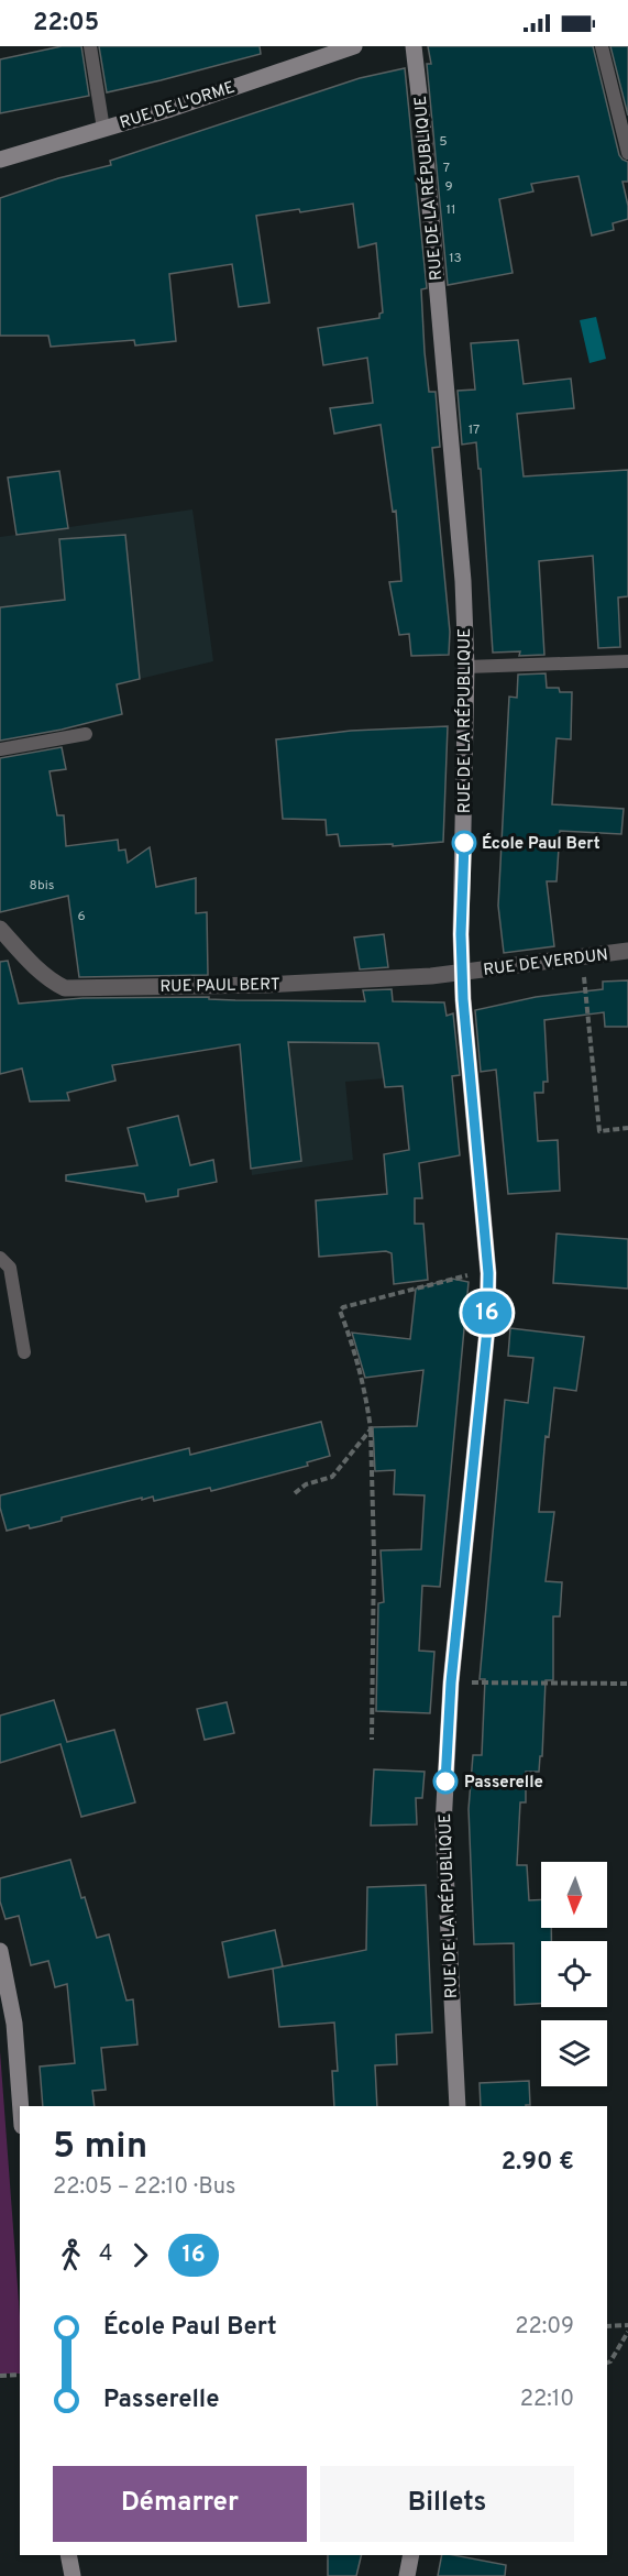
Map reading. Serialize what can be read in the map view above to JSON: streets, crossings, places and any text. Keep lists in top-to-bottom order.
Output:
{
  "streets": {
    "main road": ["RUE DE L'ORME", "RUE DE LA RÉPUBLIQUE"],
    "street": ["RUE DE VERDUN", "RUE PAUL BERT"]
  },
  "crossings": [
    ["RUE DE LA RÉPUBLIQUE", "RUE DE VERDUN"],
    ["RUE DE LA RÉPUBLIQUE", "RUE PAUL BERT"],
    ["RUE DE VERDUN", "RUE PAUL BERT"]
  ],
  "places": ["École Paul Bert", "Passerelle"],
  "lines": ["bus line 16"],
  "house_numbers": [
    "5",
    "7",
    "9",
    "11",
    "13",
    "17",
    "8bis",
    "6"
  ],
  "north": "bottom",
  "page": {
    "status": "22:05",
    "on_map": "16",
    "heading": ["5 min", "22:05 – 22:10 · Bus", "2.90 €"],
    "legs": ["4", "16"],
    "list": [
      {
        "name": "École Paul Bert",
        "value": "22:09"
      },
      {
        "name": "Passerelle",
        "value": "22:10"
      }
    ],
    "buttons": ["Démarrer", "Billets"]
  }
}
